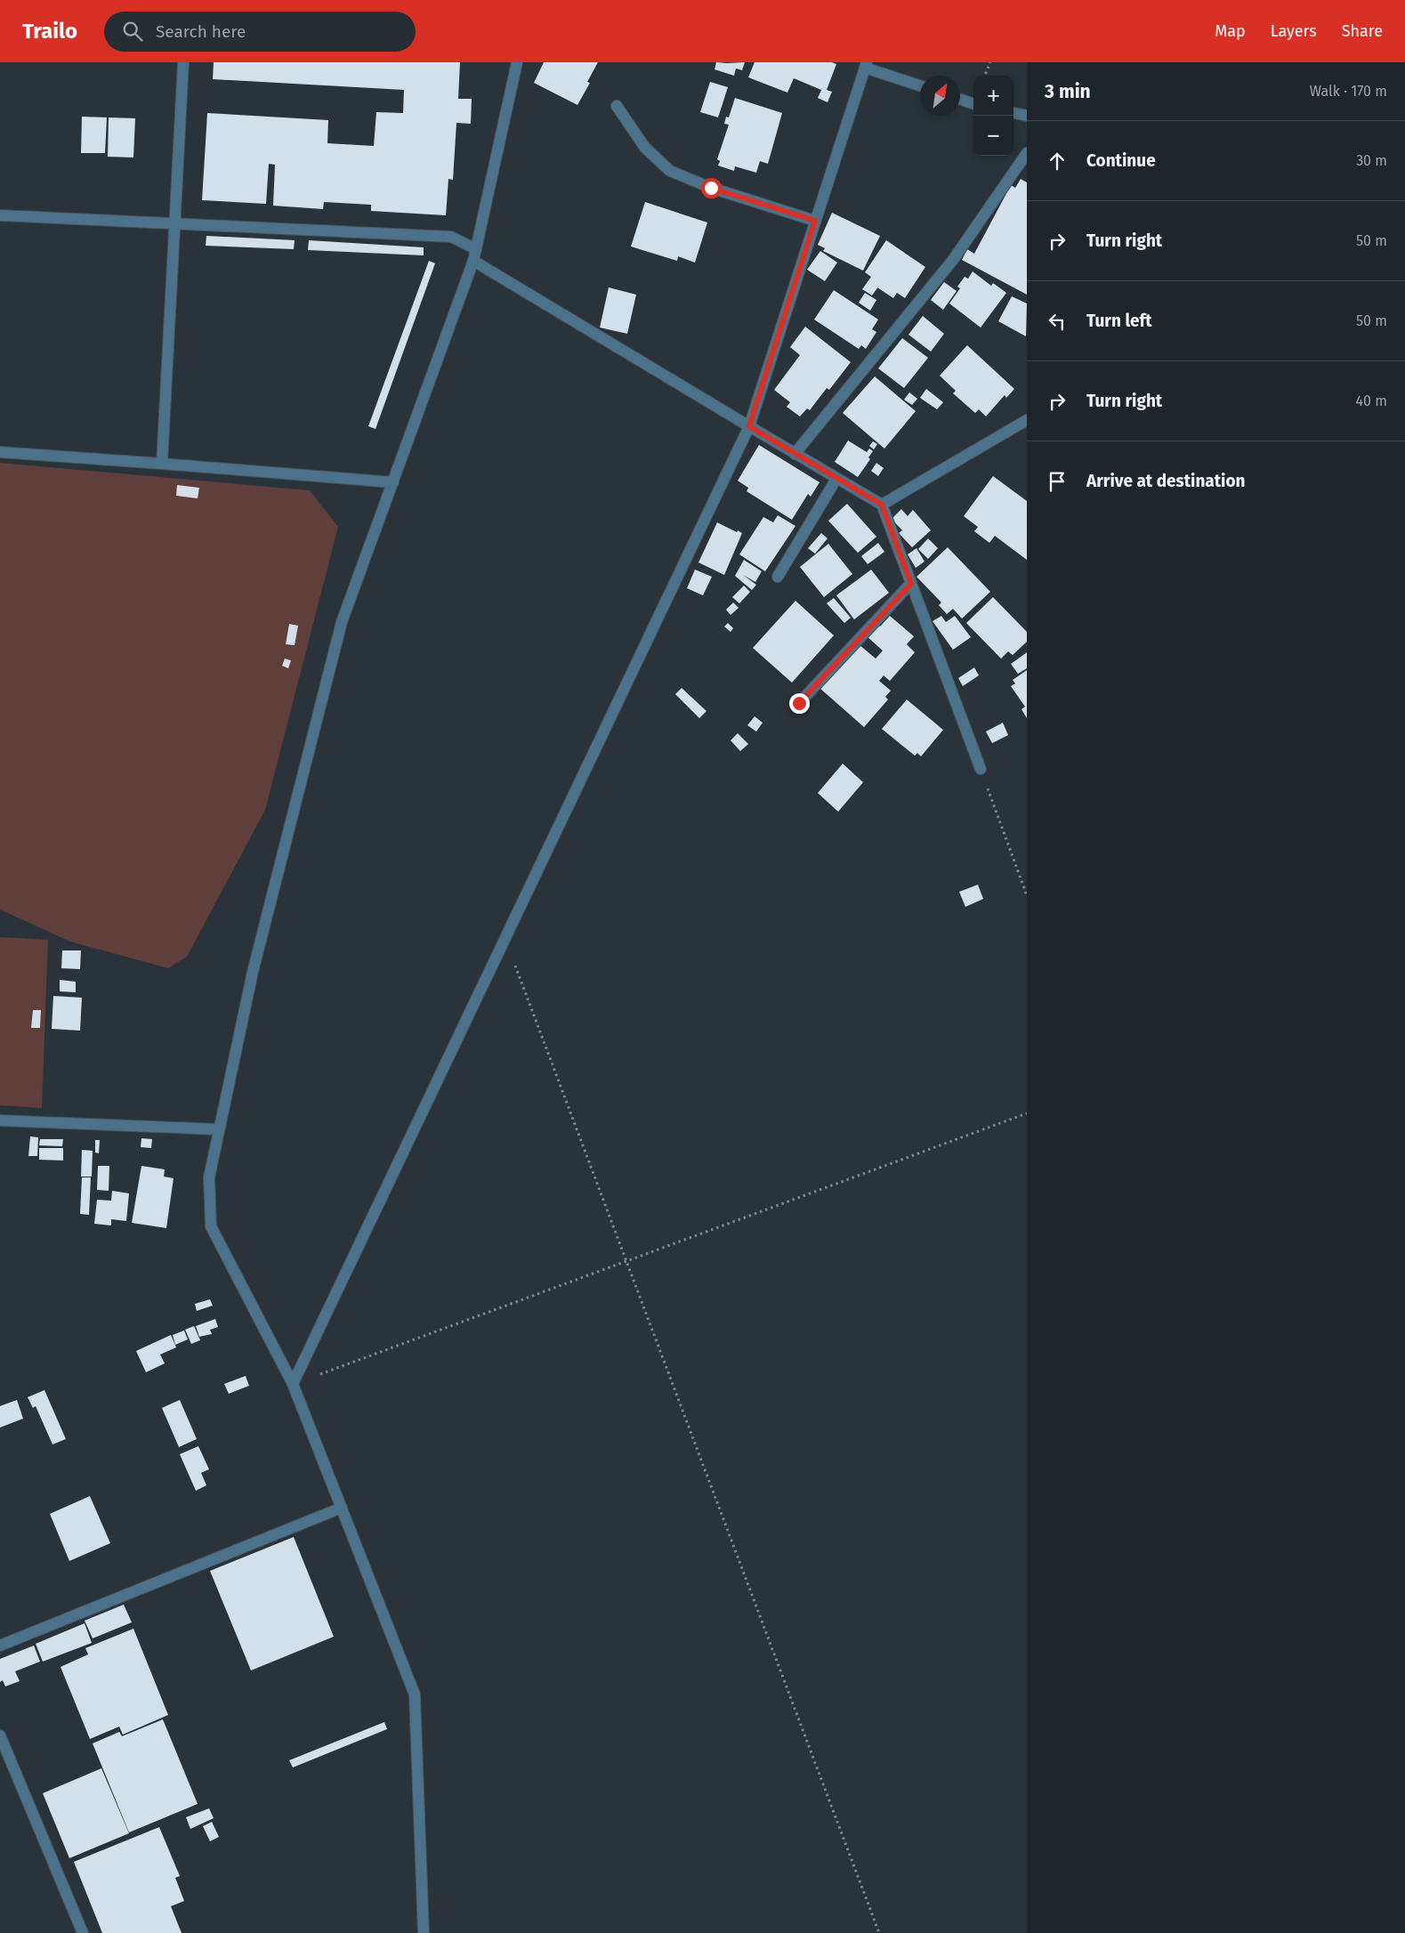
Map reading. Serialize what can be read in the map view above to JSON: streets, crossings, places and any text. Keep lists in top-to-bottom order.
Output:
{
  "north": "top right",
  "page": {
    "header": "Trailo",
    "search": "Search here",
    "nav": ["Map", "Layers", "Share"],
    "heading": ["3 min", "Walk · 170 m"],
    "map_buttons": ["+", "−"],
    "list": [
      ["Continue", "30 m"],
      ["Turn right", "50 m"],
      ["Turn left", "50 m"],
      ["Turn right", "40 m"],
      "Arrive at destination"
    ]
  }
}
